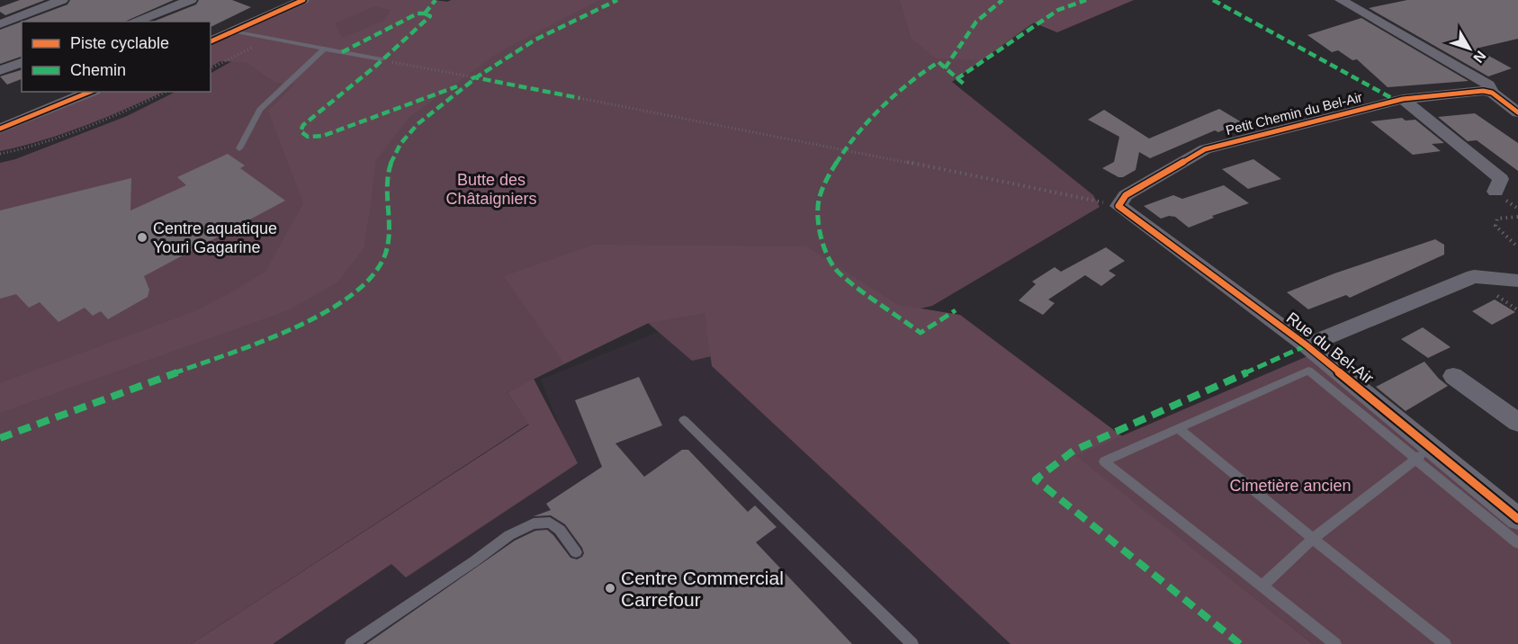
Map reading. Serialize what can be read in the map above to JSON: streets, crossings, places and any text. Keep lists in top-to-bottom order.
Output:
{
  "streets": {
    "street": ["Petit Chemin du Bel-Air", "Rue du Bel-Air"]
  },
  "crossings": [
    ["Petit Chemin du Bel-Air", "Rue du Bel-Air"]
  ],
  "parks": ["Butte des Châtaigniers", "Cimetière ancien"],
  "places": ["Centre aquatique Youri Gagarine", "Centre Commercial Carrefour"],
  "legend": ["Piste cyclable", "Chemin"],
  "north": "bottom right"
}
